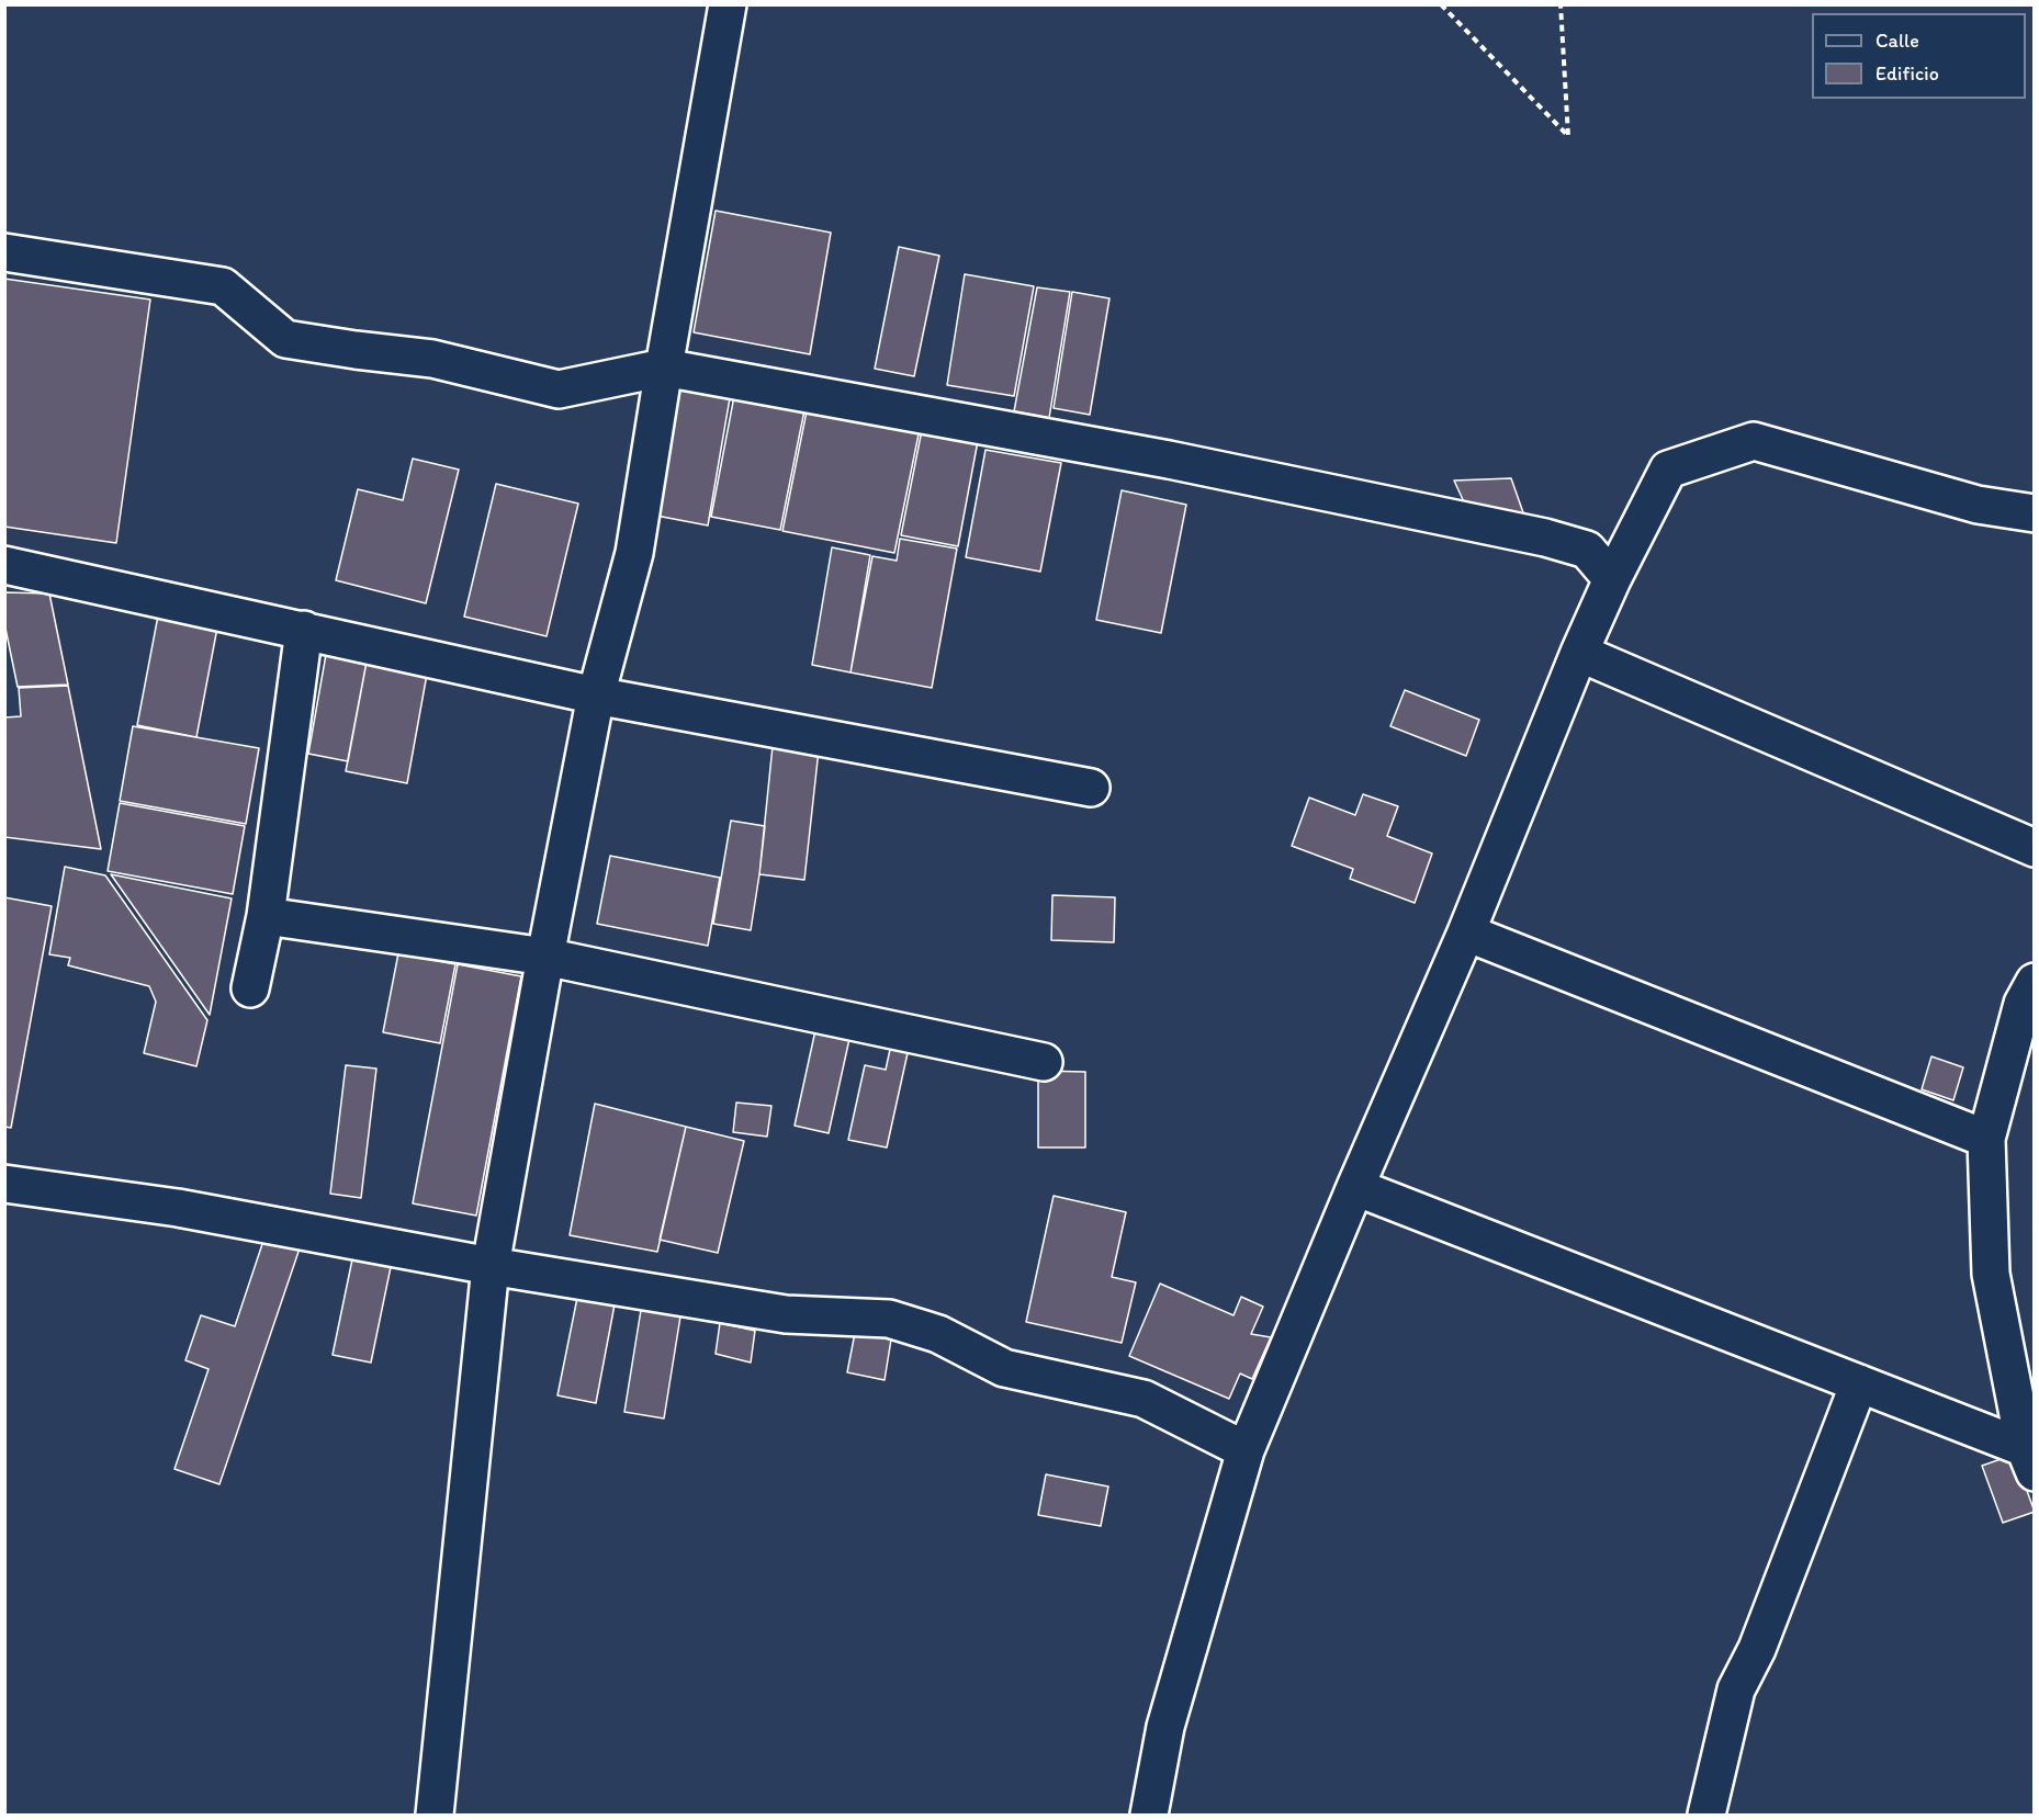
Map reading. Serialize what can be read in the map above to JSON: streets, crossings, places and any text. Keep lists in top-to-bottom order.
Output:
{
  "legend": ["Calle", "Edificio"]
}
